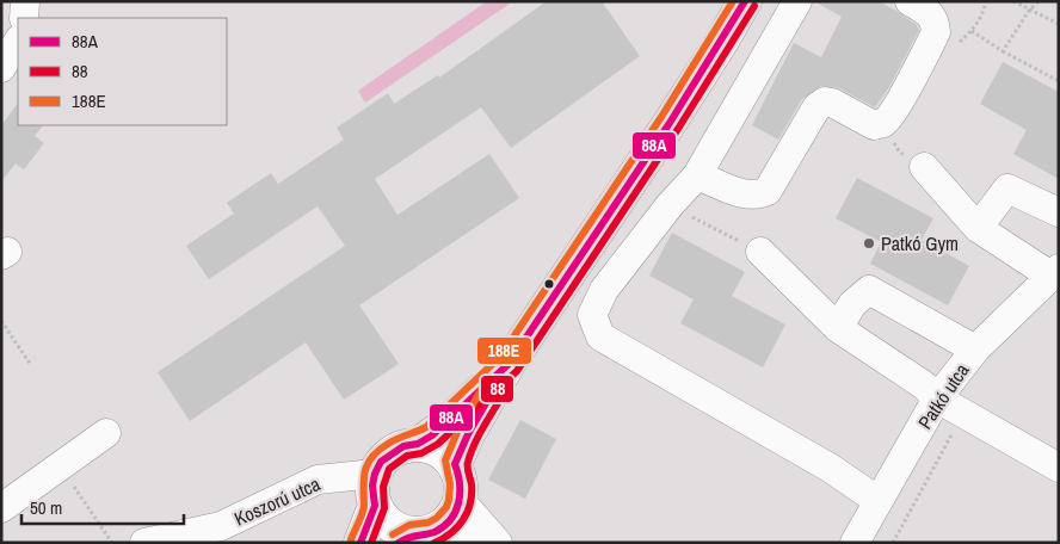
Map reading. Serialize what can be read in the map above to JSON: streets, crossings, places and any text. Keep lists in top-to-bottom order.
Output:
{
  "streets": {
    "street": ["Patkó utca", "Koszorú utca"]
  },
  "places": ["Patkó Gym"],
  "lines": ["transit line 88A", "transit line 188E", "transit line 88"],
  "legend": ["88A", "88", "188E"],
  "scale_bar": "50 m"
}
